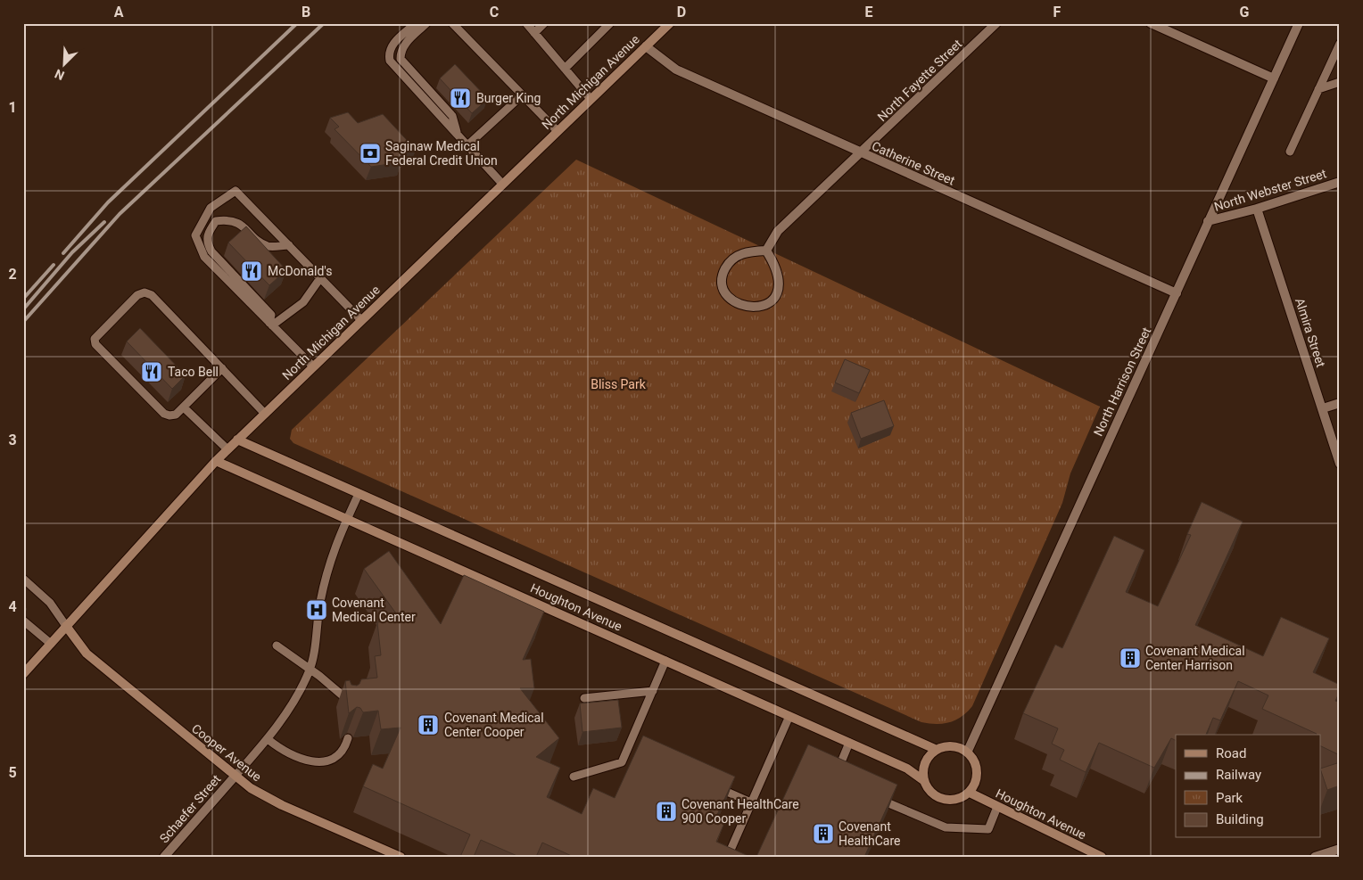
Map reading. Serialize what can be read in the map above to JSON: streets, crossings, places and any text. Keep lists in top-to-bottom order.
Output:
{
  "streets": {
    "street": [
      "North Fayette Street",
      "North Michigan Avenue",
      "Catherine Street",
      "North Webster Street",
      "Almira Street",
      "North Harrison Street",
      "Houghton Avenue",
      "Cooper Avenue",
      "Schaefer Street"
    ]
  },
  "crossings": [
    ["North Fayette Street", "Catherine Street"],
    ["North Michigan Avenue", "Catherine Street"],
    ["North Michigan Avenue", "Houghton Avenue"],
    ["North Michigan Avenue", "Cooper Avenue"],
    ["Catherine Street", "North Harrison Street"],
    ["North Webster Street", "Almira Street"],
    ["North Webster Street", "North Harrison Street"],
    ["North Harrison Street", "Houghton Avenue"],
    ["Cooper Avenue", "Schaefer Street"]
  ],
  "parks": ["Bliss Park"],
  "places": {
    "restaurant": ["Burger King", "McDonald's", "Taco Bell"],
    "bank": ["Saginaw Medical Federal Credit Union"],
    "hospital": ["Covenant Medical Center"],
    "building": [
      "Covenant Medical Center Harrison",
      "Covenant Medical Center Cooper",
      "Covenant HealthCare 900 Cooper",
      "Covenant HealthCare"
    ]
  },
  "legend": [
    "Road",
    "Railway",
    "Park",
    "Building"
  ],
  "north": "bottom left",
  "grid": {
    "columns": [
      "A",
      "B",
      "C",
      "D",
      "E",
      "F",
      "G"
    ],
    "rows": [
      "1",
      "2",
      "3",
      "4",
      "5"
    ]
  }
}
